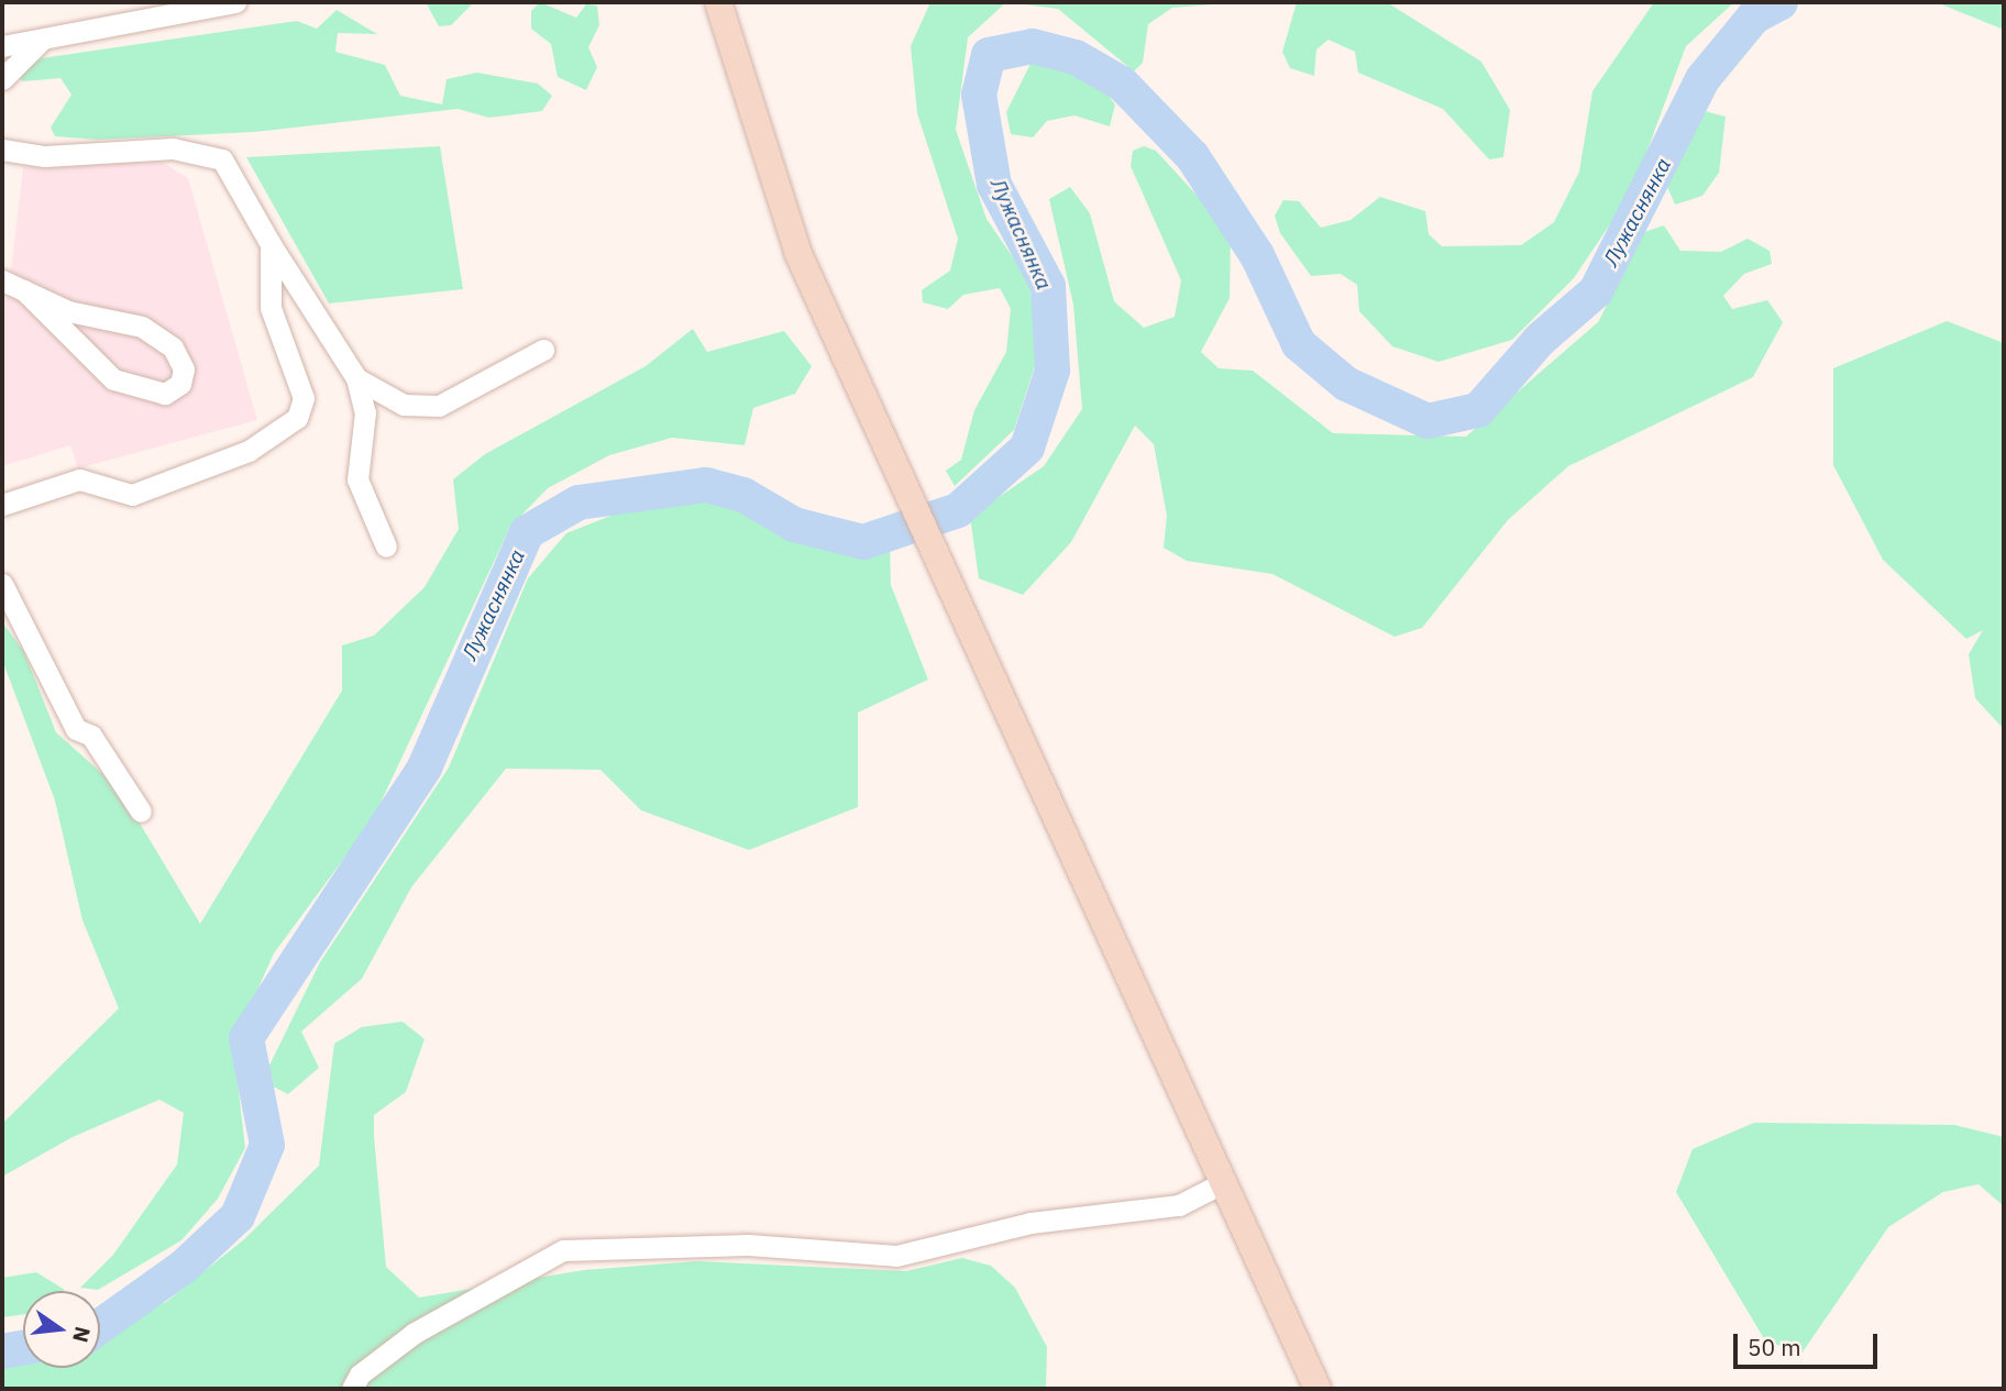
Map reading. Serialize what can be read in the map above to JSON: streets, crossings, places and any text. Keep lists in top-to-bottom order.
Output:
{
  "water": ["Лужаснянка"],
  "scale_bar": "50 m",
  "north": "right"
}
